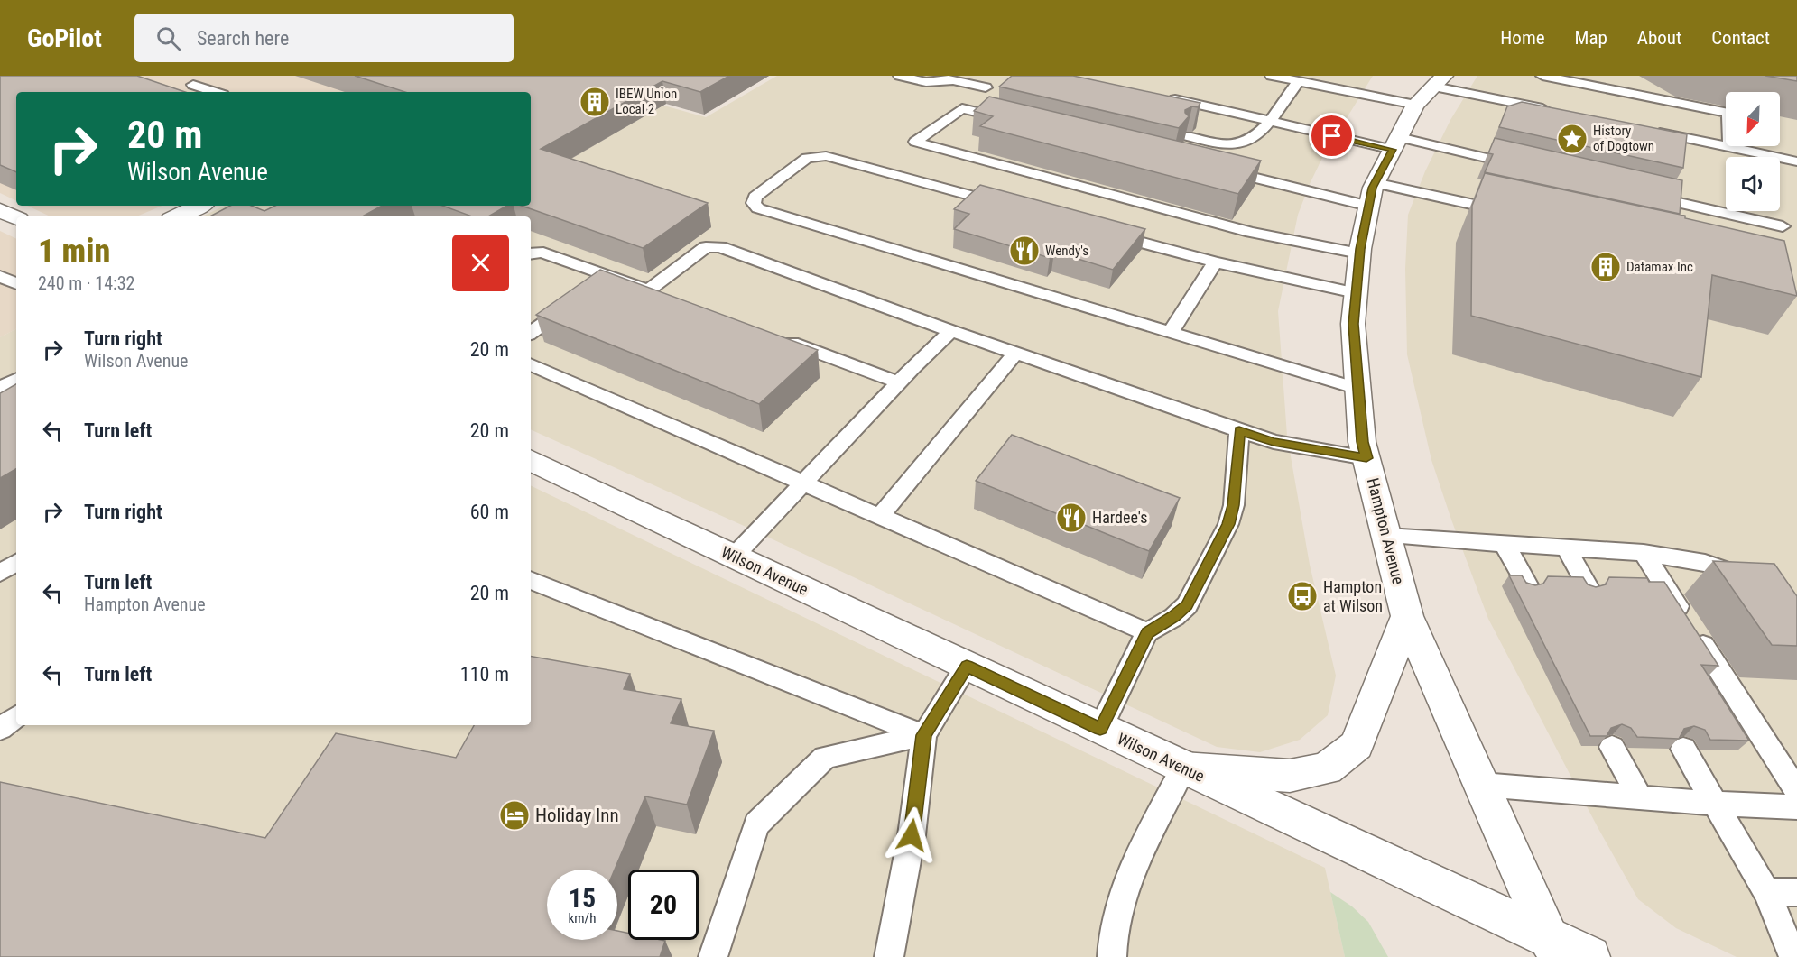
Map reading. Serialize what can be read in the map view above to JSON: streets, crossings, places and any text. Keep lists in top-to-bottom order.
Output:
{
  "streets": {
    "main road": ["Hampton Avenue", "Wilson Avenue"]
  },
  "crossings": [
    ["Hampton Avenue", "Wilson Avenue"]
  ],
  "places": {
    "building": ["IBEW Union Local 2", "Datamax Inc"],
    "place": ["History of Dogtown"],
    "restaurant": ["Wendy's", "Hardee's"],
    "bus stop": ["Hampton at Wilson"],
    "hotel": ["Holiday Inn"]
  },
  "north": "bottom left",
  "page": {
    "header": "GoPilot",
    "search": "Search here",
    "nav": [
      "Home",
      "Map",
      "About",
      "Contact"
    ],
    "turn": ["20 m", "Wilson Avenue"],
    "heading": ["1 min", "240 m · 14:32"],
    "list": [
      {
        "name": "Turn right",
        "note": "Wilson Avenue",
        "value": "20 m"
      },
      {
        "name": "Turn left",
        "value": "20 m"
      },
      {
        "name": "Turn right",
        "value": "60 m"
      },
      {
        "name": "Turn left",
        "note": "Hampton Avenue",
        "value": "20 m"
      },
      {
        "name": "Turn left",
        "value": "110 m"
      }
    ],
    "speed": "15 km/h",
    "limit": "20"
  }
}
